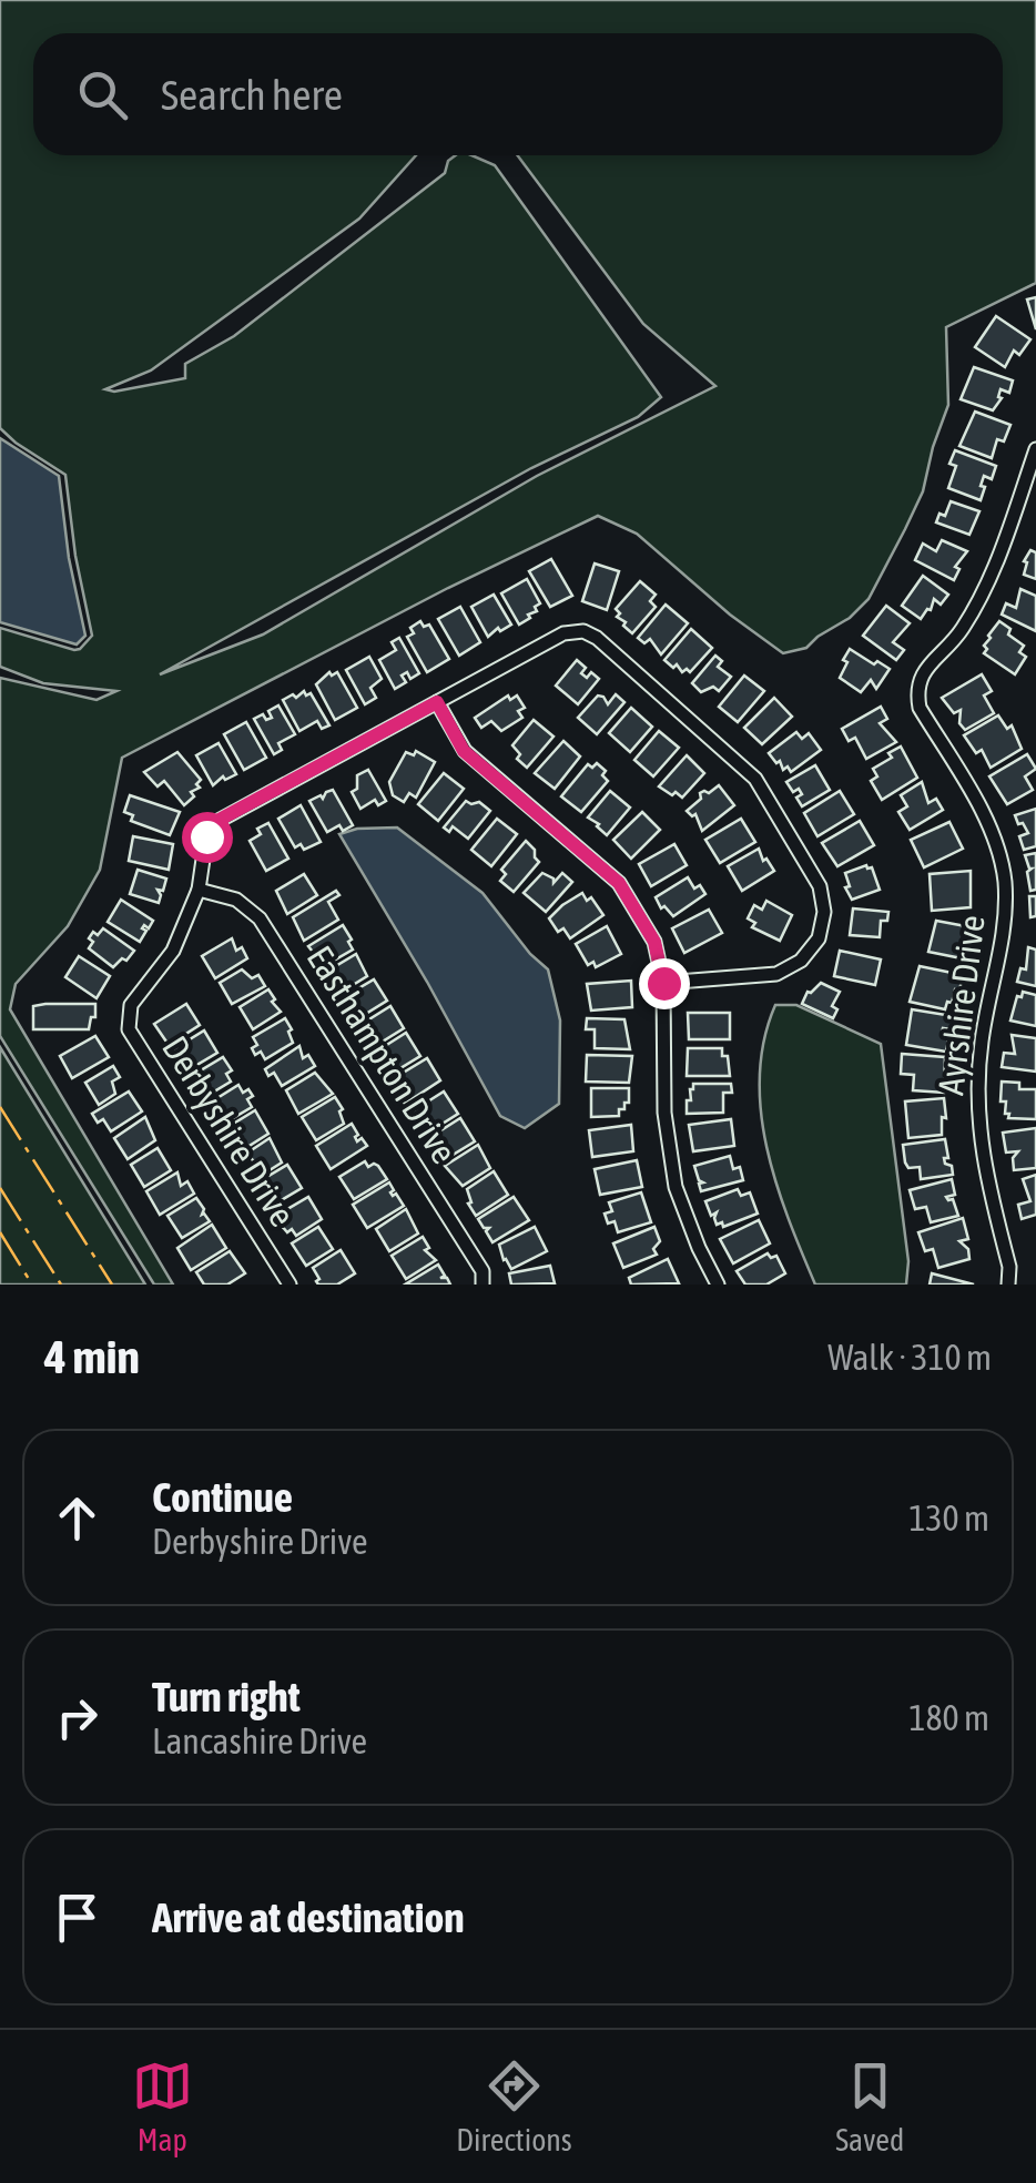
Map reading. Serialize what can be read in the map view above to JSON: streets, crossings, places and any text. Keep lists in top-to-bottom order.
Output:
{
  "streets": {
    "street": ["Ayrshire Drive", "Easthampton Drive", "Derbyshire Drive"]
  },
  "crossings": [
    ["Easthampton Drive", "Derbyshire Drive"]
  ],
  "page": {
    "search": "Search here",
    "heading": ["4 min", "Walk · 310 m"],
    "list": [
      ["Continue", "Derbyshire Drive", "130 m"],
      ["Turn right", "Lancashire Drive", "180 m"],
      "Arrive at destination"
    ],
    "nav": ["Map", "Directions", "Saved"]
  }
}
